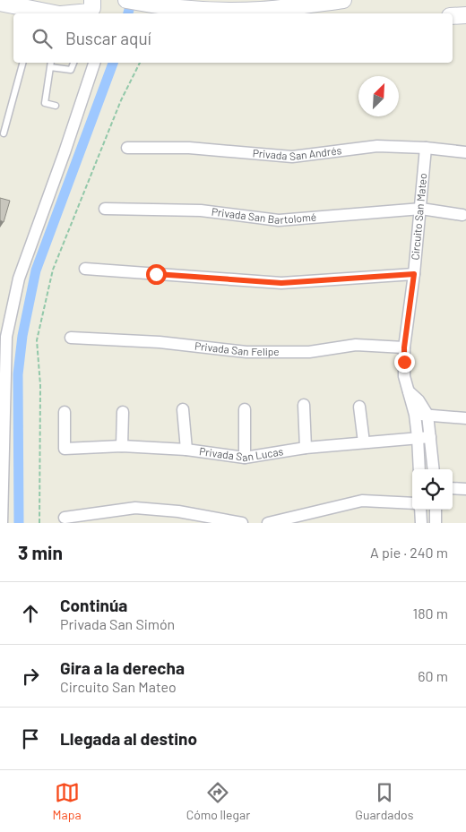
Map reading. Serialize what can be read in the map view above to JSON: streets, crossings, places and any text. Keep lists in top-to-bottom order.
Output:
{
  "streets": {
    "street": [
      "Privada San Andrés",
      "Privada San Bartolomé",
      "Circuito San Mateo",
      "Privada San Felipe",
      "Privada San Lucas"
    ]
  },
  "crossings": [
    ["Privada San Andrés", "Circuito San Mateo"],
    ["Privada San Bartolomé", "Circuito San Mateo"],
    ["Circuito San Mateo", "Privada San Felipe"],
    ["Circuito San Mateo", "Privada San Lucas"]
  ],
  "north": "top right",
  "page": {
    "search": "Buscar aquí",
    "heading": ["3 min", "A pie · 240 m"],
    "list": [
      ["Continúa", "Privada San Simón", "180 m"],
      ["Gira a la derecha", "Circuito San Mateo", "60 m"],
      "Llegada al destino"
    ],
    "nav": ["Mapa", "Cómo llegar", "Guardados"]
  }
}
